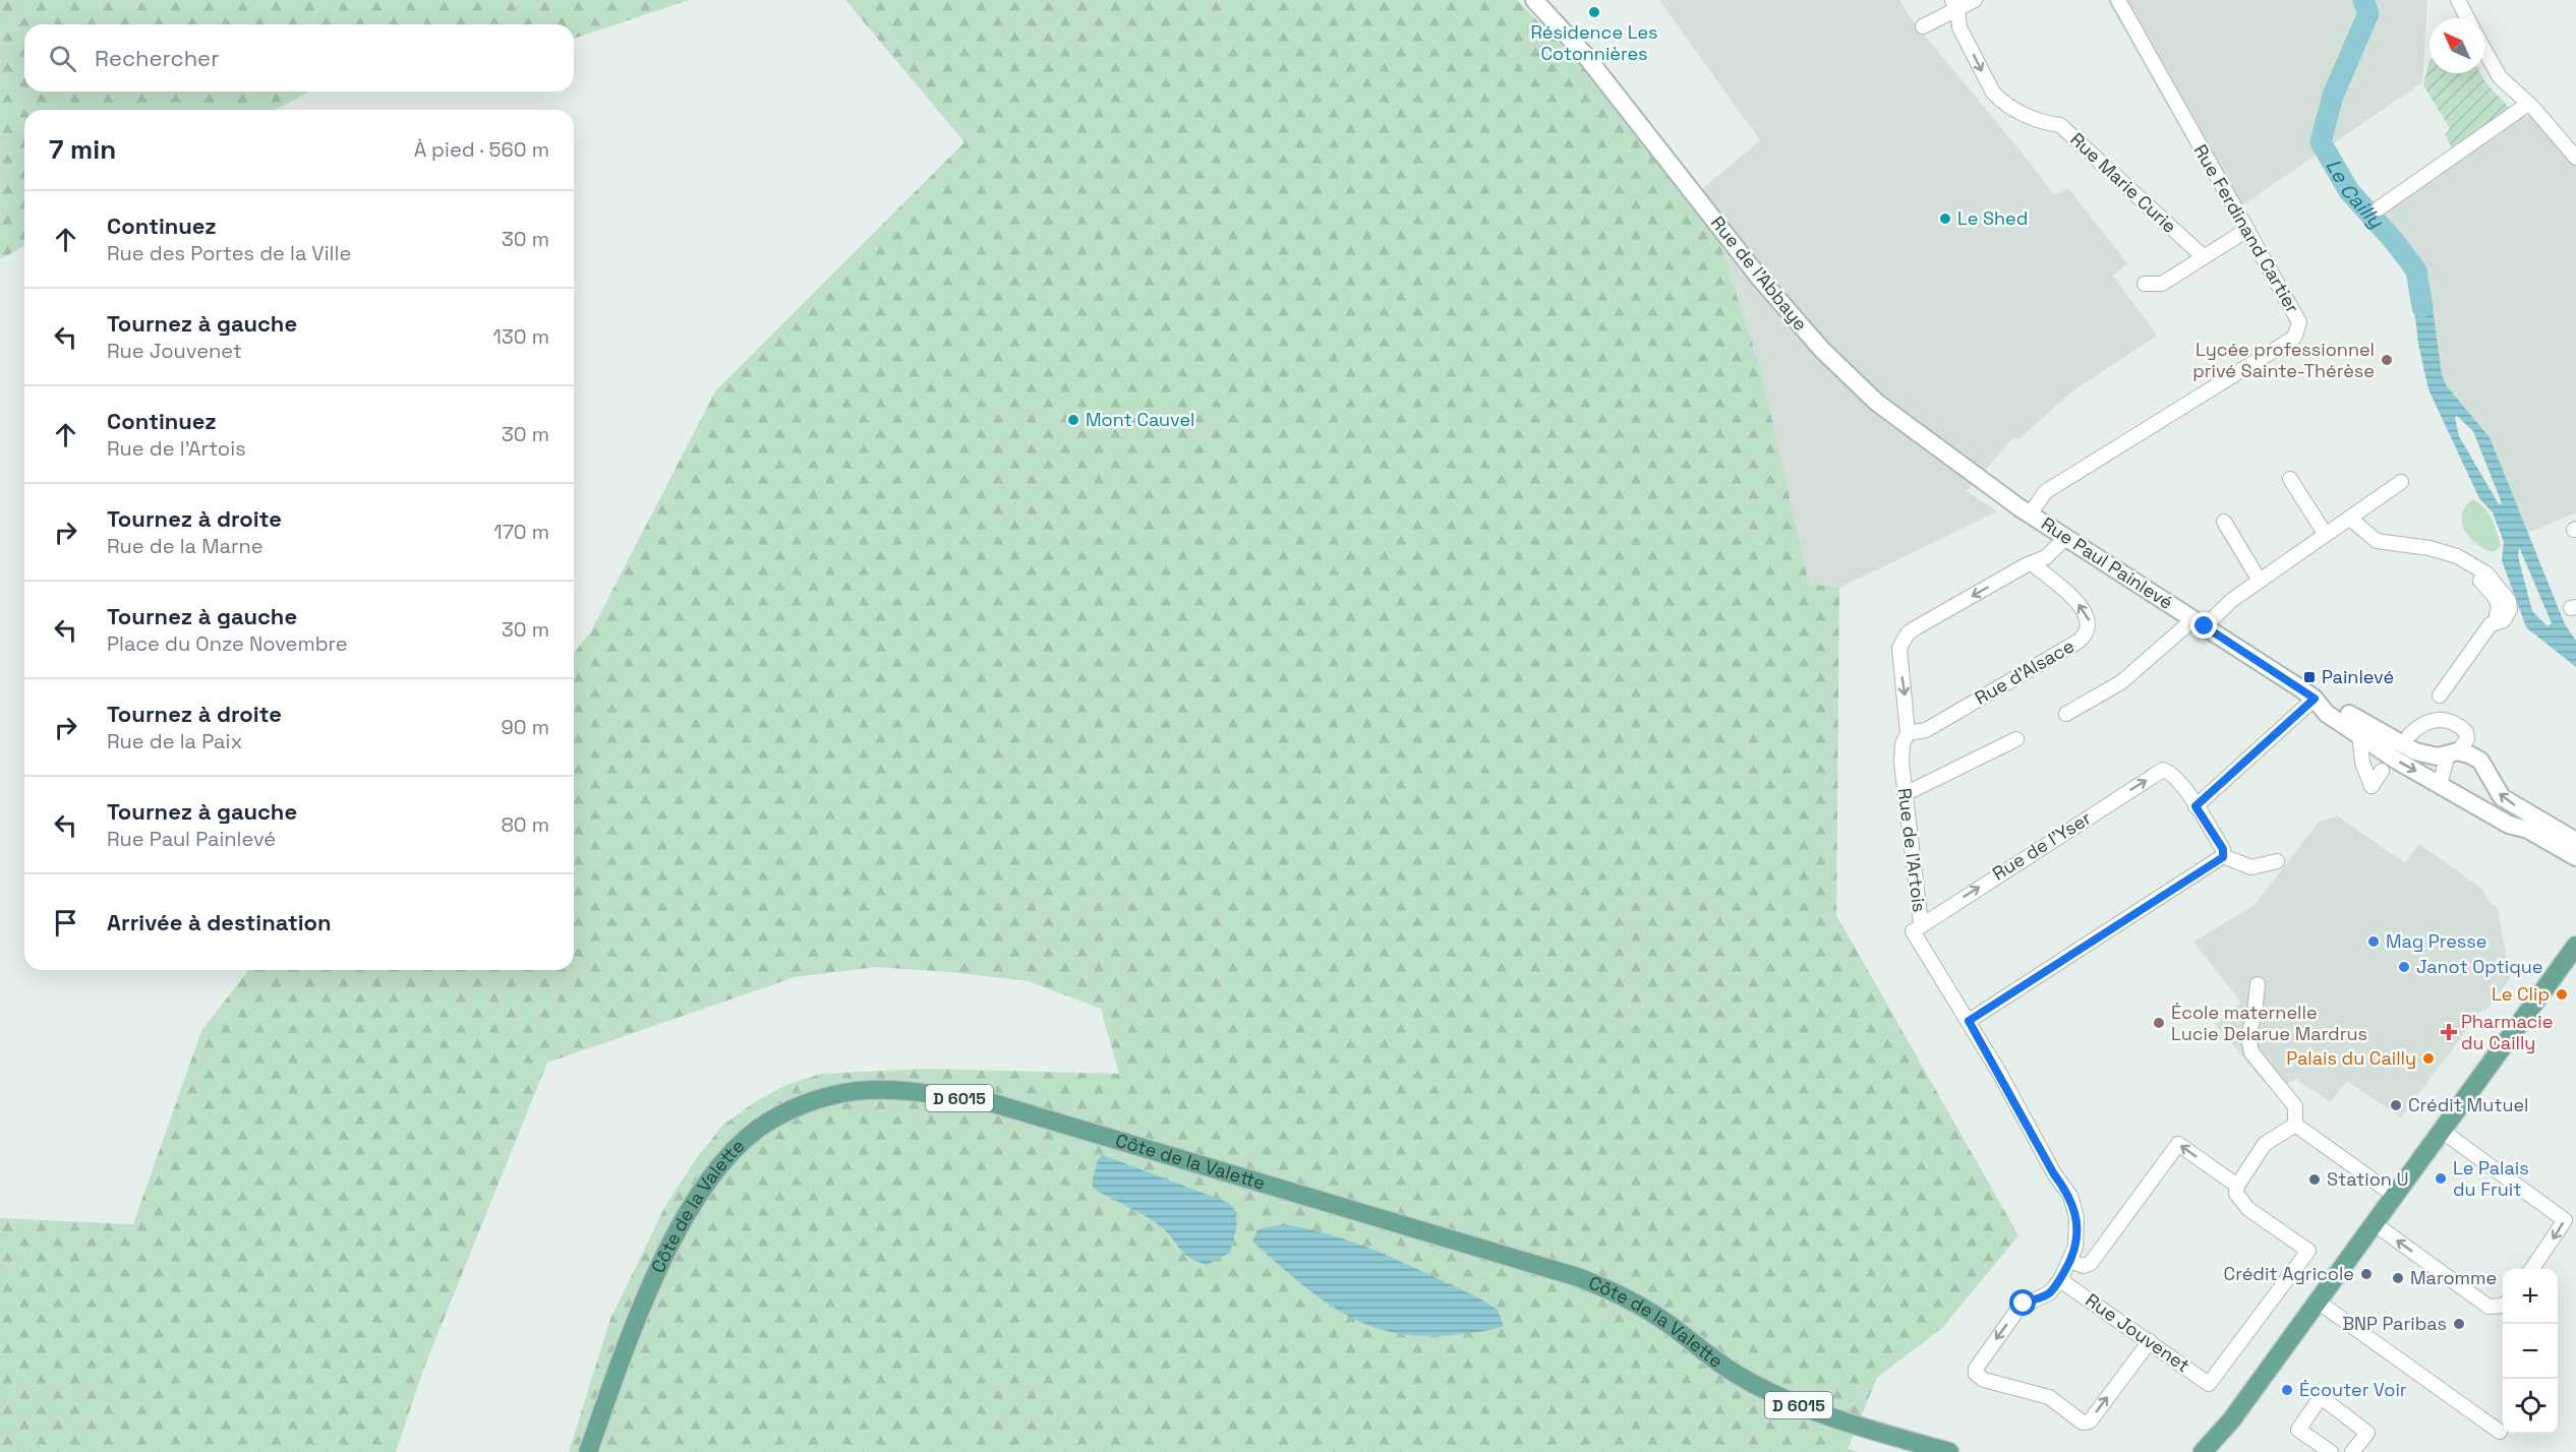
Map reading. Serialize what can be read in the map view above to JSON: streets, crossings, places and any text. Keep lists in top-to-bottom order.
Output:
{
  "streets": {
    "main road": ["D 6015", "Côte de la Valette"],
    "street": [
      "Rue Marie Curie",
      "Rue Ferdinand Cartier",
      "Rue de l'Abbaye",
      "Rue Paul Painlevé",
      "Rue d'Alsace",
      "Rue de l'Yser",
      "Rue de l'Artois",
      "Rue Jouvenet"
    ]
  },
  "crossings": [
    ["Rue Ferdinand Cartier", "Rue de l'Abbaye"],
    ["Rue Ferdinand Cartier", "Rue Paul Painlevé"],
    ["Rue de l'Abbaye", "Rue Paul Painlevé"],
    ["Rue d'Alsace", "Rue de l'Artois"],
    ["Rue de l'Yser", "Rue de l'Artois"]
  ],
  "one_way": ["Rue Marie Curie"],
  "water": ["Le Cailly"],
  "places": {
    "other": [
      "Résidence Les Cotonnières",
      "Le Shed",
      "Lycée professionnel privé Sainte-Thérèse",
      "Mont Cauvel",
      "Mag Presse",
      "Janot Optique",
      "Le Clip",
      "École maternelle Lucie Delarue Mardrus",
      "Palais du Cailly",
      "Crédit Mutuel",
      "Le Palais du Fruit",
      "Station U",
      "Crédit Agricole",
      "Maromme",
      "BNP Paribas",
      "Écouter Voir"
    ],
    "transit": ["Painlevé"],
    "health": ["Pharmacie du Cailly"]
  },
  "north": "top left",
  "page": {
    "search": "Rechercher",
    "heading": ["7 min", "À pied · 560 m"],
    "list": [
      ["Continuez", "Rue des Portes de la Ville", "30 m"],
      ["Tournez à gauche", "Rue Jouvenet", "130 m"],
      ["Continuez", "Rue de l'Artois", "30 m"],
      ["Tournez à droite", "Rue de la Marne", "170 m"],
      ["Tournez à gauche", "Place du Onze Novembre", "30 m"],
      ["Tournez à droite", "Rue de la Paix", "90 m"],
      ["Tournez à gauche", "Rue Paul Painlevé", "80 m"],
      "Arrivée à destination"
    ],
    "map_buttons": ["+", "−"]
  }
}
